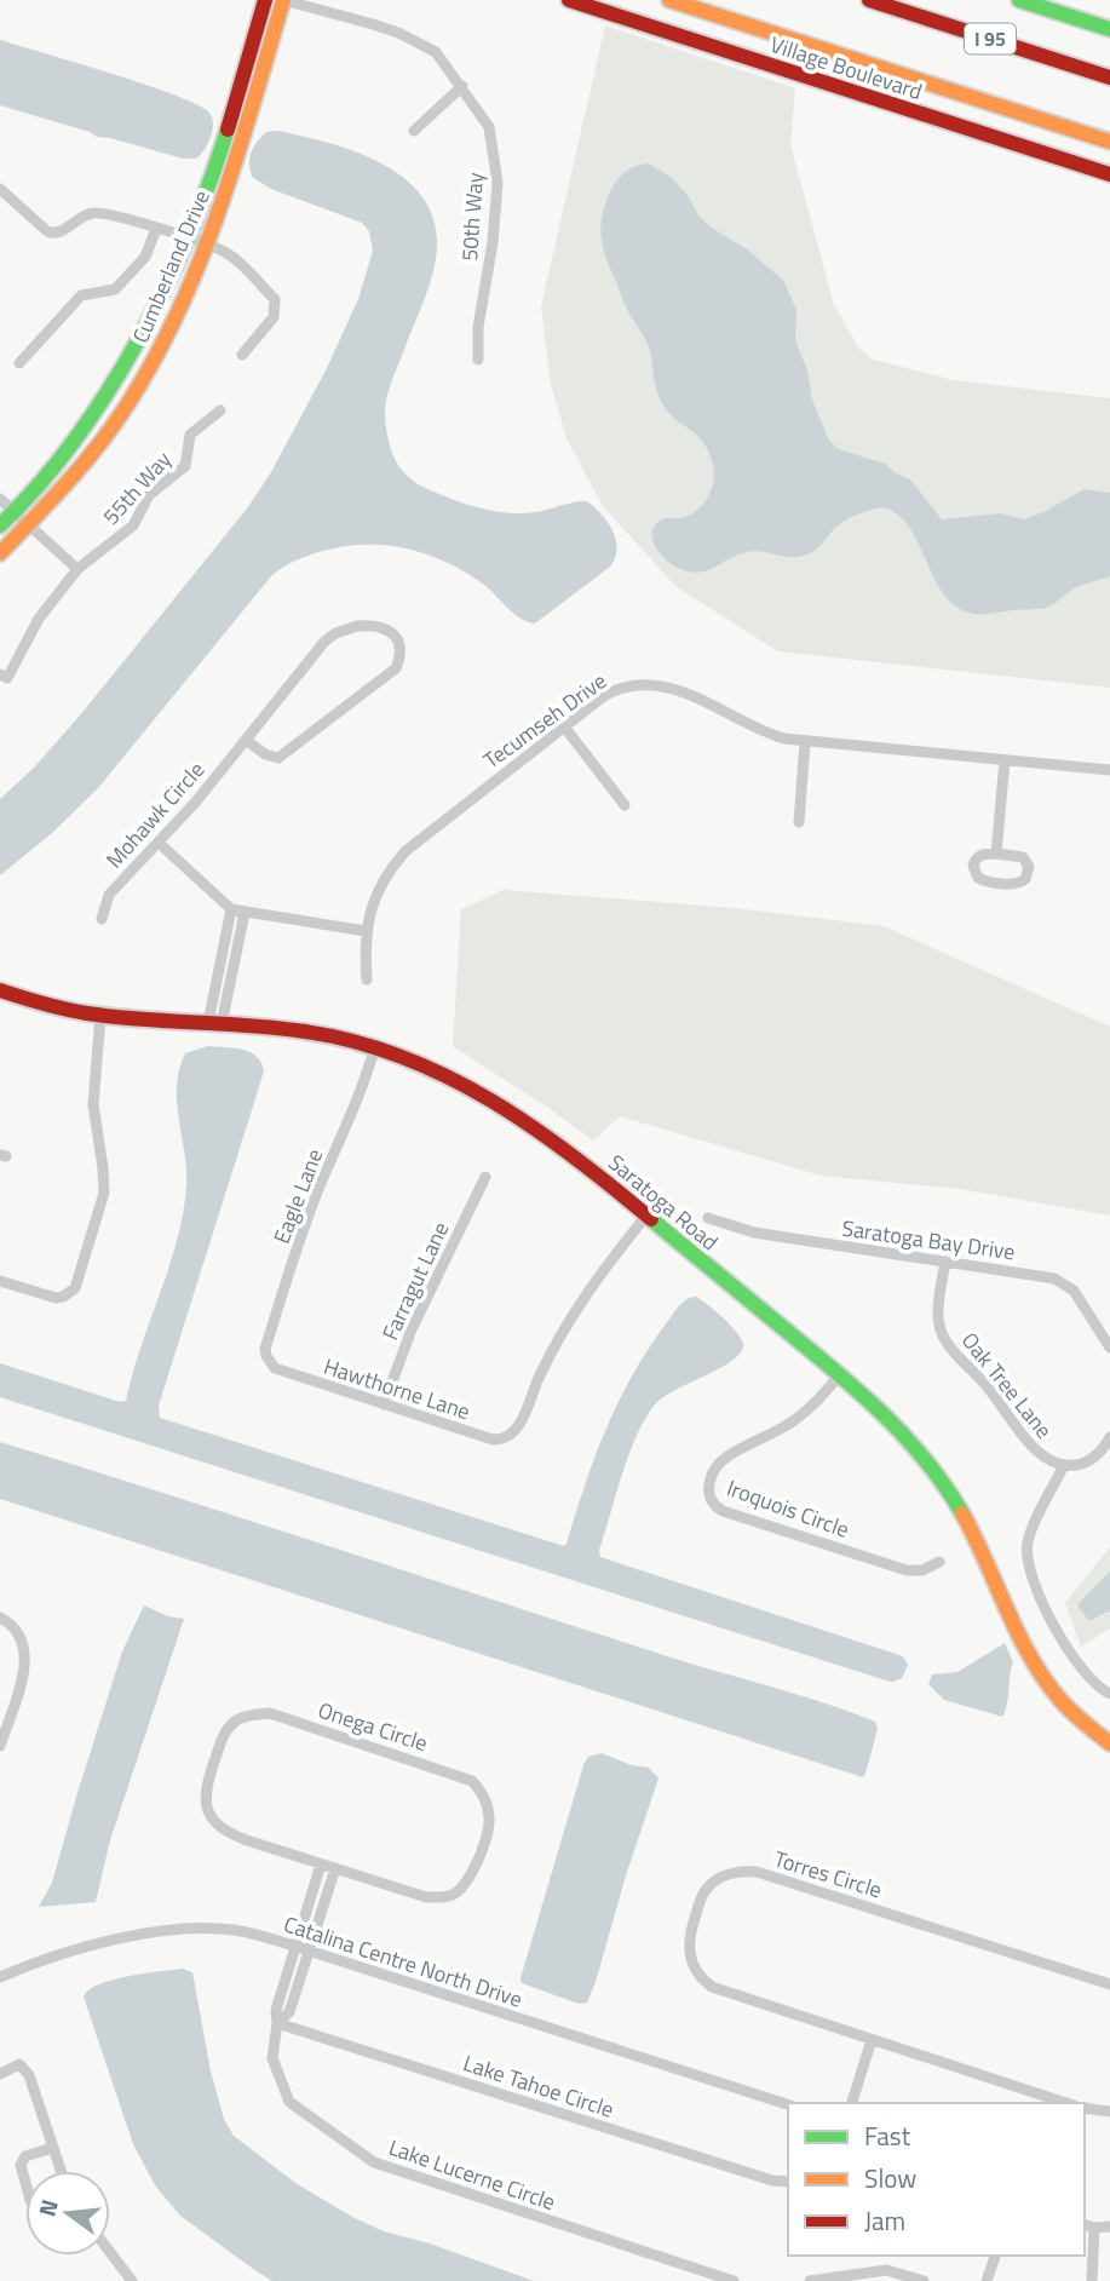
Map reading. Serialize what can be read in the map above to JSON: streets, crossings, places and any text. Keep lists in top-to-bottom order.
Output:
{
  "streets": {
    "main road": [
      "I 95",
      "Village Boulevard",
      "Cumberland Drive",
      "Saratoga Road"
    ],
    "street": [
      "50th Way",
      "55th Way",
      "Tecumseh Drive",
      "Mohawk Circle",
      "Eagle Lane",
      "Saratoga Bay Drive",
      "Farragut Lane",
      "Oak Tree Lane",
      "Hawthorne Lane",
      "Iroquois Circle",
      "Onega Circle",
      "Torres Circle",
      "Catalina Centre North Drive",
      "Lake Tahoe Circle",
      "Lake Lucerne Circle"
    ]
  },
  "crossings": [
    ["50th Way", "Cumberland Drive"],
    ["Eagle Lane", "Saratoga Road"],
    ["Eagle Lane", "Hawthorne Lane"],
    ["Saratoga Road", "Hawthorne Lane"],
    ["Saratoga Road", "Iroquois Circle"],
    ["Saratoga Bay Drive", "Oak Tree Lane"],
    ["Farragut Lane", "Hawthorne Lane"],
    ["Catalina Centre North Drive", "Lake Lucerne Circle"],
    ["Lake Tahoe Circle", "Lake Lucerne Circle"]
  ],
  "legend": ["Fast", "Slow", "Jam"],
  "north": "left"
}
